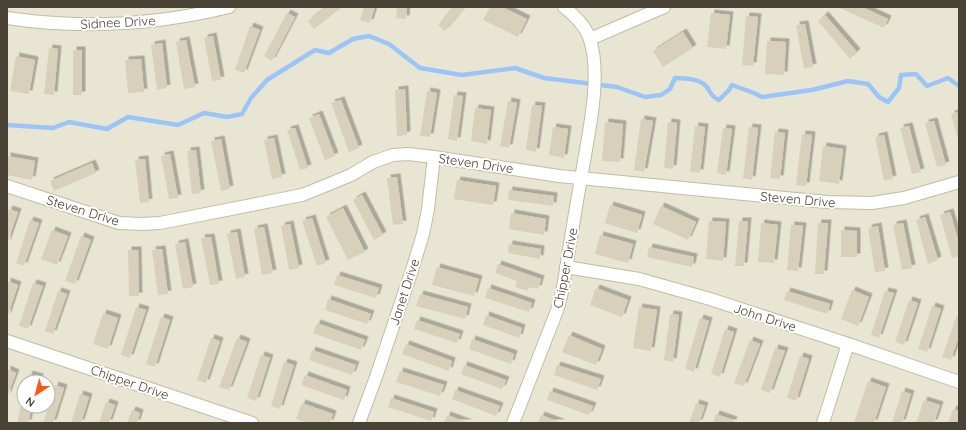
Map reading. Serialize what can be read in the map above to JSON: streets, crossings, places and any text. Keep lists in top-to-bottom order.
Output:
{
  "streets": {
    "street": [
      "Sidnee Drive",
      "Steven Drive",
      "Chipper Drive",
      "Janet Drive",
      "John Drive"
    ]
  },
  "crossings": [
    ["Steven Drive", "Chipper Drive"],
    ["Steven Drive", "Janet Drive"],
    ["Chipper Drive", "John Drive"]
  ],
  "north": "bottom left"
}
